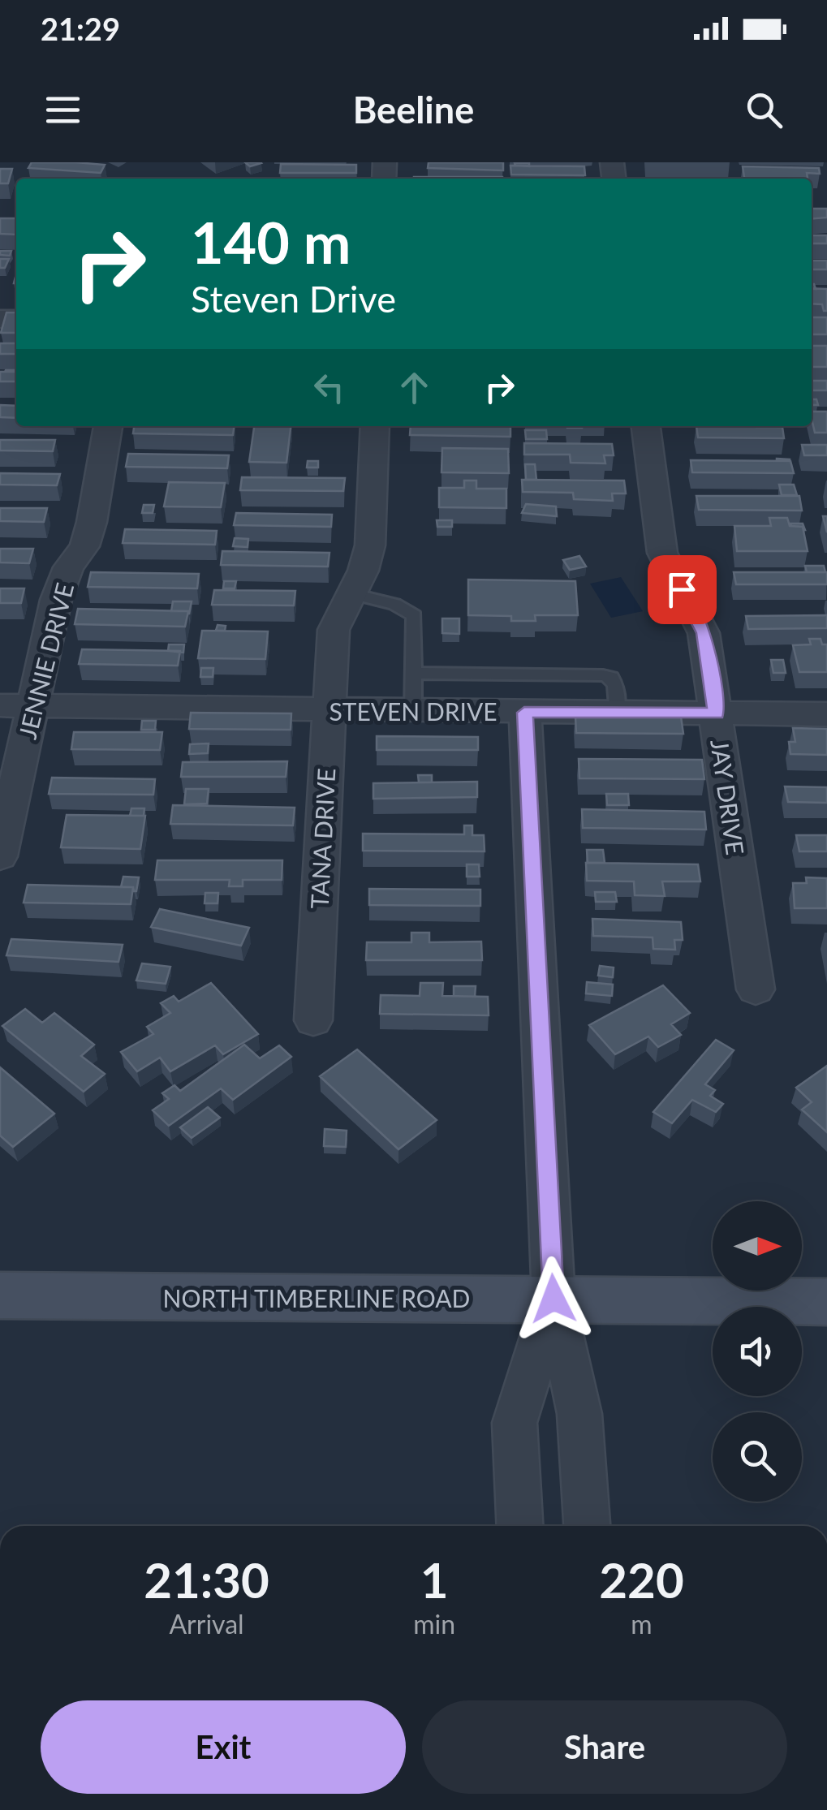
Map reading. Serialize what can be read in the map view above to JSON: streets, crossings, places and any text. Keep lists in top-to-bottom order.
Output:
{
  "streets": {
    "main road": ["NORTH TIMBERLINE ROAD"],
    "street": [
      "JENNIE DRIVE",
      "STEVEN DRIVE",
      "JAY DRIVE",
      "TANA DRIVE"
    ]
  },
  "crossings": [
    ["JENNIE DRIVE", "STEVEN DRIVE"],
    ["STEVEN DRIVE", "JAY DRIVE"],
    ["STEVEN DRIVE", "TANA DRIVE"]
  ],
  "north": "right",
  "page": {
    "status": "21:29",
    "header": "Beeline",
    "turn": ["140 m", "Steven Drive"],
    "eta": [
      "21:30",
      "Arrival",
      "1",
      "min",
      "220",
      "m"
    ],
    "buttons": ["Exit", "Share"]
  }
}
